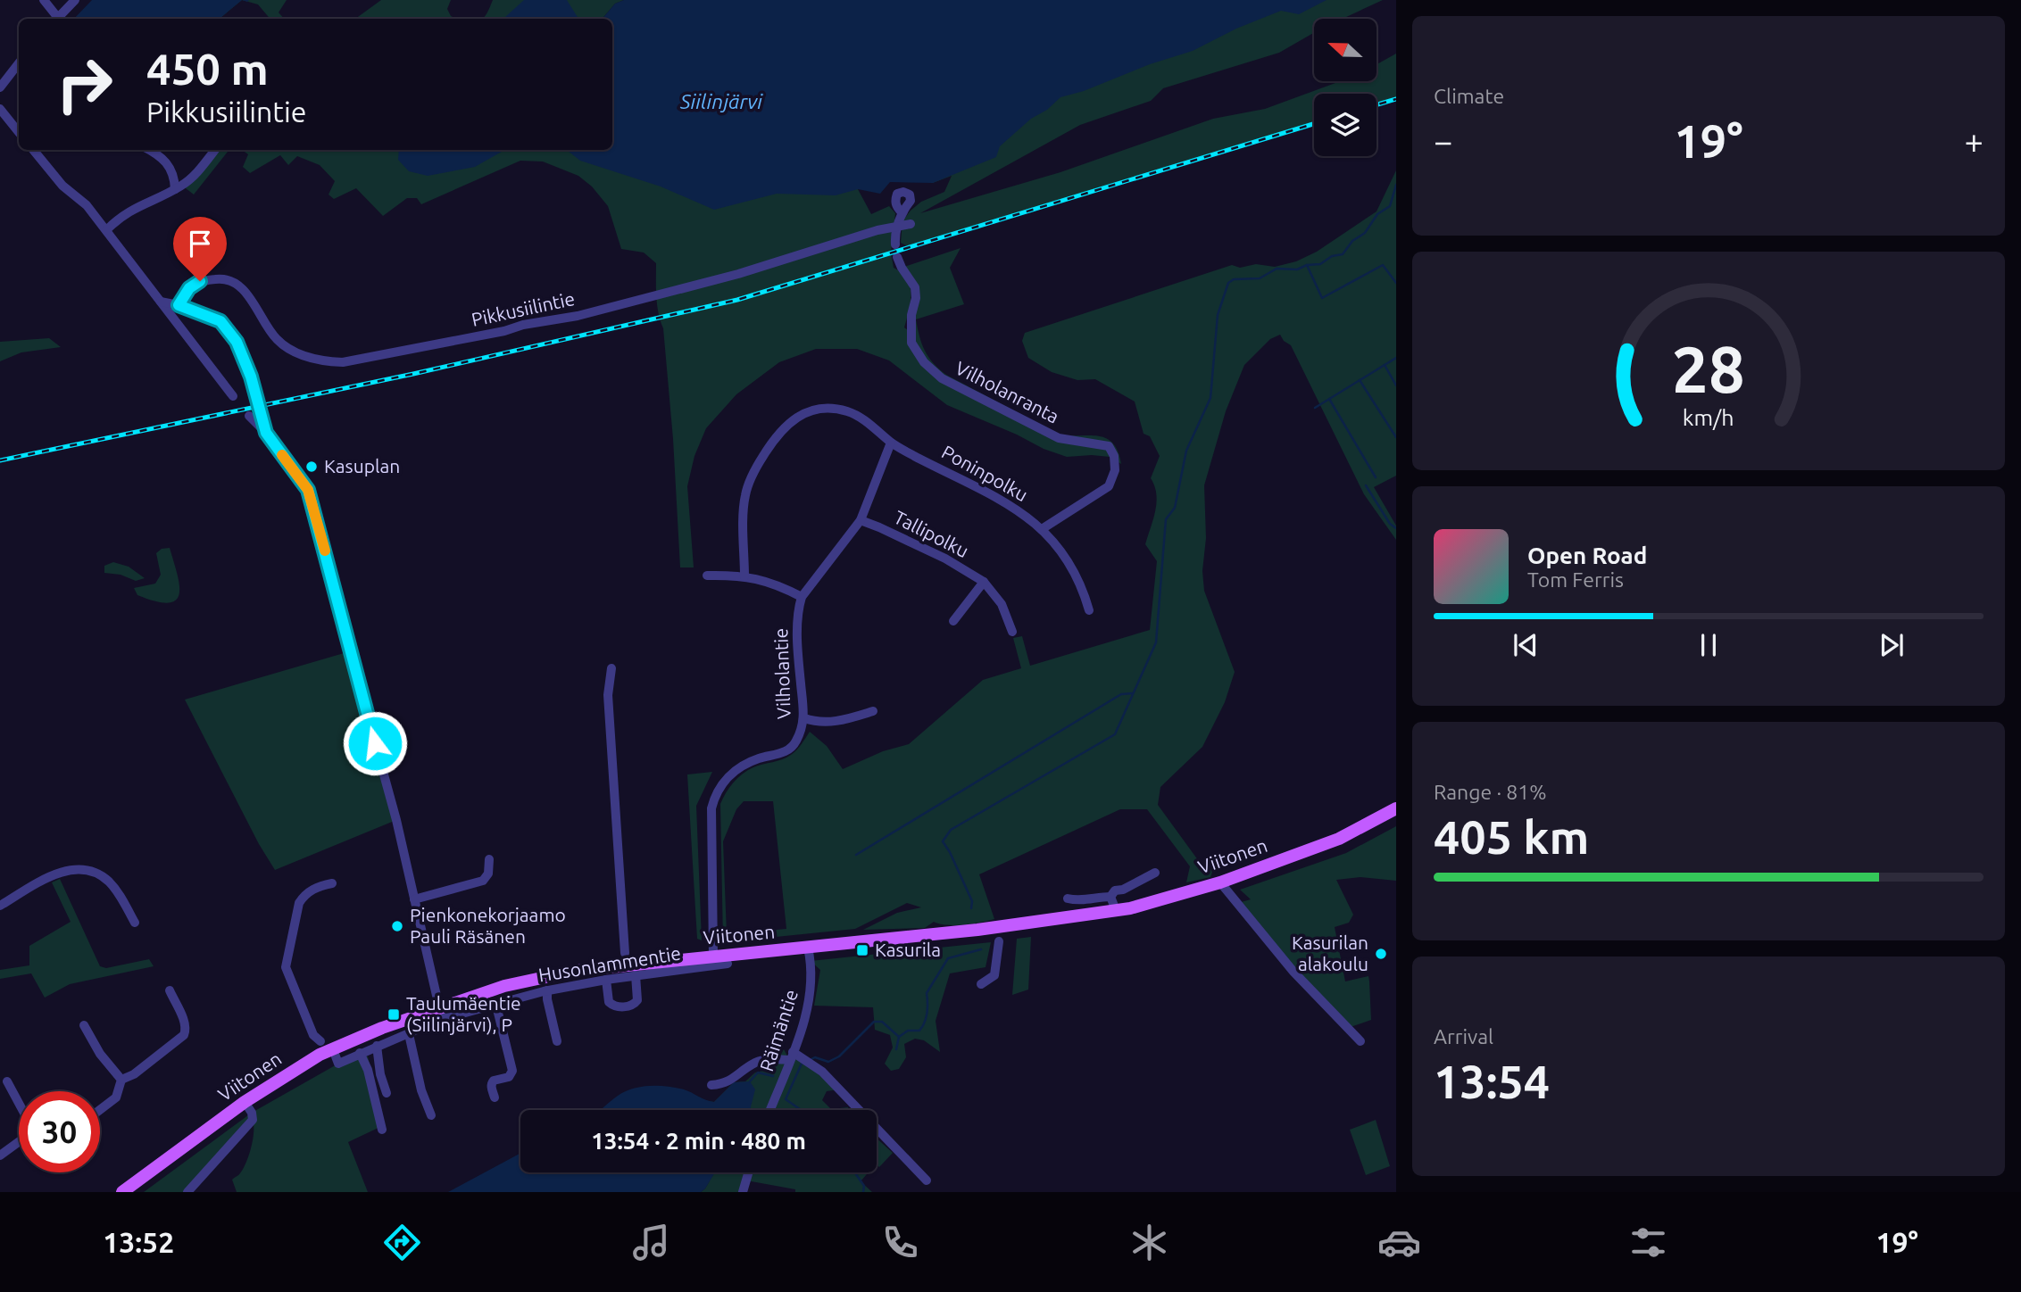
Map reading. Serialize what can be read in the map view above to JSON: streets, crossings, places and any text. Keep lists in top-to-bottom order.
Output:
{
  "streets": {
    "main road": ["Viitonen"],
    "street": [
      "Pikkusiilintie",
      "Vilholanranta",
      "Poninpolku",
      "Tallipolku",
      "Vilholantie",
      "Husonlammentie",
      "Räimäntie"
    ]
  },
  "crossings": [
    ["Vilholanranta", "Poninpolku"],
    ["Vilholantie", "Viitonen"],
    ["Viitonen", "Husonlammentie"],
    ["Viitonen", "Räimäntie"]
  ],
  "water": ["Siilinjärvi"],
  "places": {
    "other": ["Kasuplan", "Pienkonekorjaamo Pauli Räsänen", "Kasurilan alakoulu"],
    "transit": ["Kasurila", "Taulumäentie (Siilinjärvi), P"]
  },
  "north": "left",
  "page": {
    "tile": [
      "Climate",
      ["Range · 81%", "405 km"],
      ["Arrival", "13:54"]
    ],
    "turn": ["450 m", "Pikkusiilintie"],
    "heat": ["−", "19°", "+"],
    "song": ["Open Road", "Tom Ferris"],
    "limit": "30",
    "trip": "13:54 · 2 min · 480 m",
    "tabs": ["13:52", "19°"],
    "gauge": ["28", "km/h"]
  }
}
